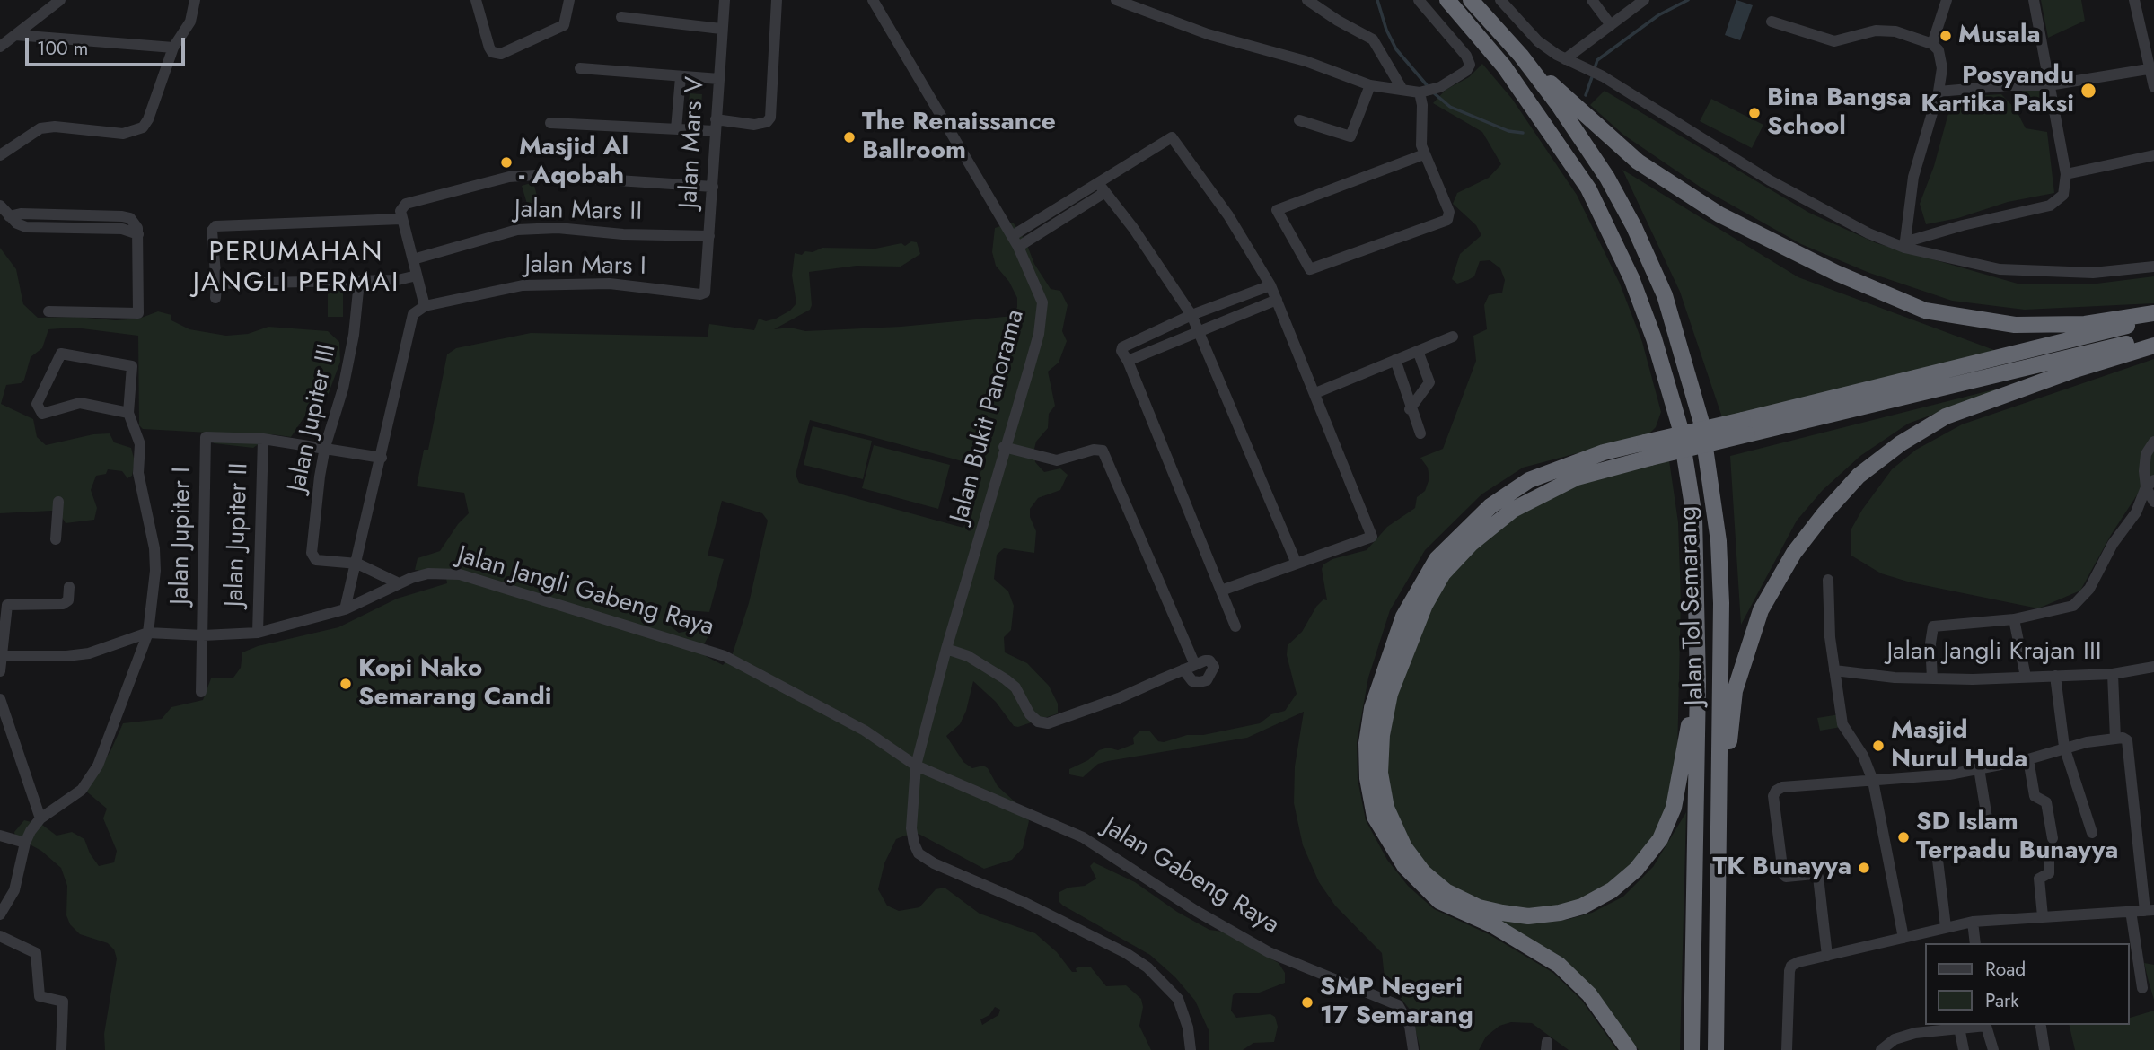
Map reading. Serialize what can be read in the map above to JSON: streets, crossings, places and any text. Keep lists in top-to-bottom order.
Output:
{
  "streets": {
    "highway": ["Jalan Tol Semarang"],
    "street": [
      "Jalan Mars V",
      "Jalan Mars II",
      "Jalan Mars I",
      "Jalan Bukit Panorama",
      "Jalan Jupiter III",
      "Jalan Jupiter II",
      "Jalan Jupiter I",
      "Jalan Jangli Gabeng Raya",
      "Jalan Jangli Krajan III",
      "Jalan Gabeng Raya"
    ]
  },
  "crossings": [
    ["Jalan Mars V", "Jalan Mars II"],
    ["Jalan Mars V", "Jalan Mars I"],
    ["Jalan Bukit Panorama", "Jalan Jangli Gabeng Raya"],
    ["Jalan Bukit Panorama", "Jalan Gabeng Raya"],
    ["Jalan Jupiter II", "Jalan Jupiter I"],
    ["Jalan Jupiter II", "Jalan Jangli Gabeng Raya"],
    ["Jalan Jupiter I", "Jalan Jangli Gabeng Raya"],
    ["Jalan Jangli Gabeng Raya", "Jalan Gabeng Raya"]
  ],
  "districts": ["PERUMAHAN JANGLI PERMAI"],
  "places": [
    "Musala",
    "Posyandu Kartika Paksi",
    "Bina Bangsa School",
    "The Renaissance Ballroom",
    "Masjid Al - Aqobah",
    "Kopi Nako Semarang Candi",
    "Masjid Nurul Huda",
    "SD Islam Terpadu Bunayya",
    "TK Bunayya",
    "SMP Negeri 17 Semarang"
  ],
  "legend": ["Road", "Park"],
  "scale_bar": "100 m"
}
